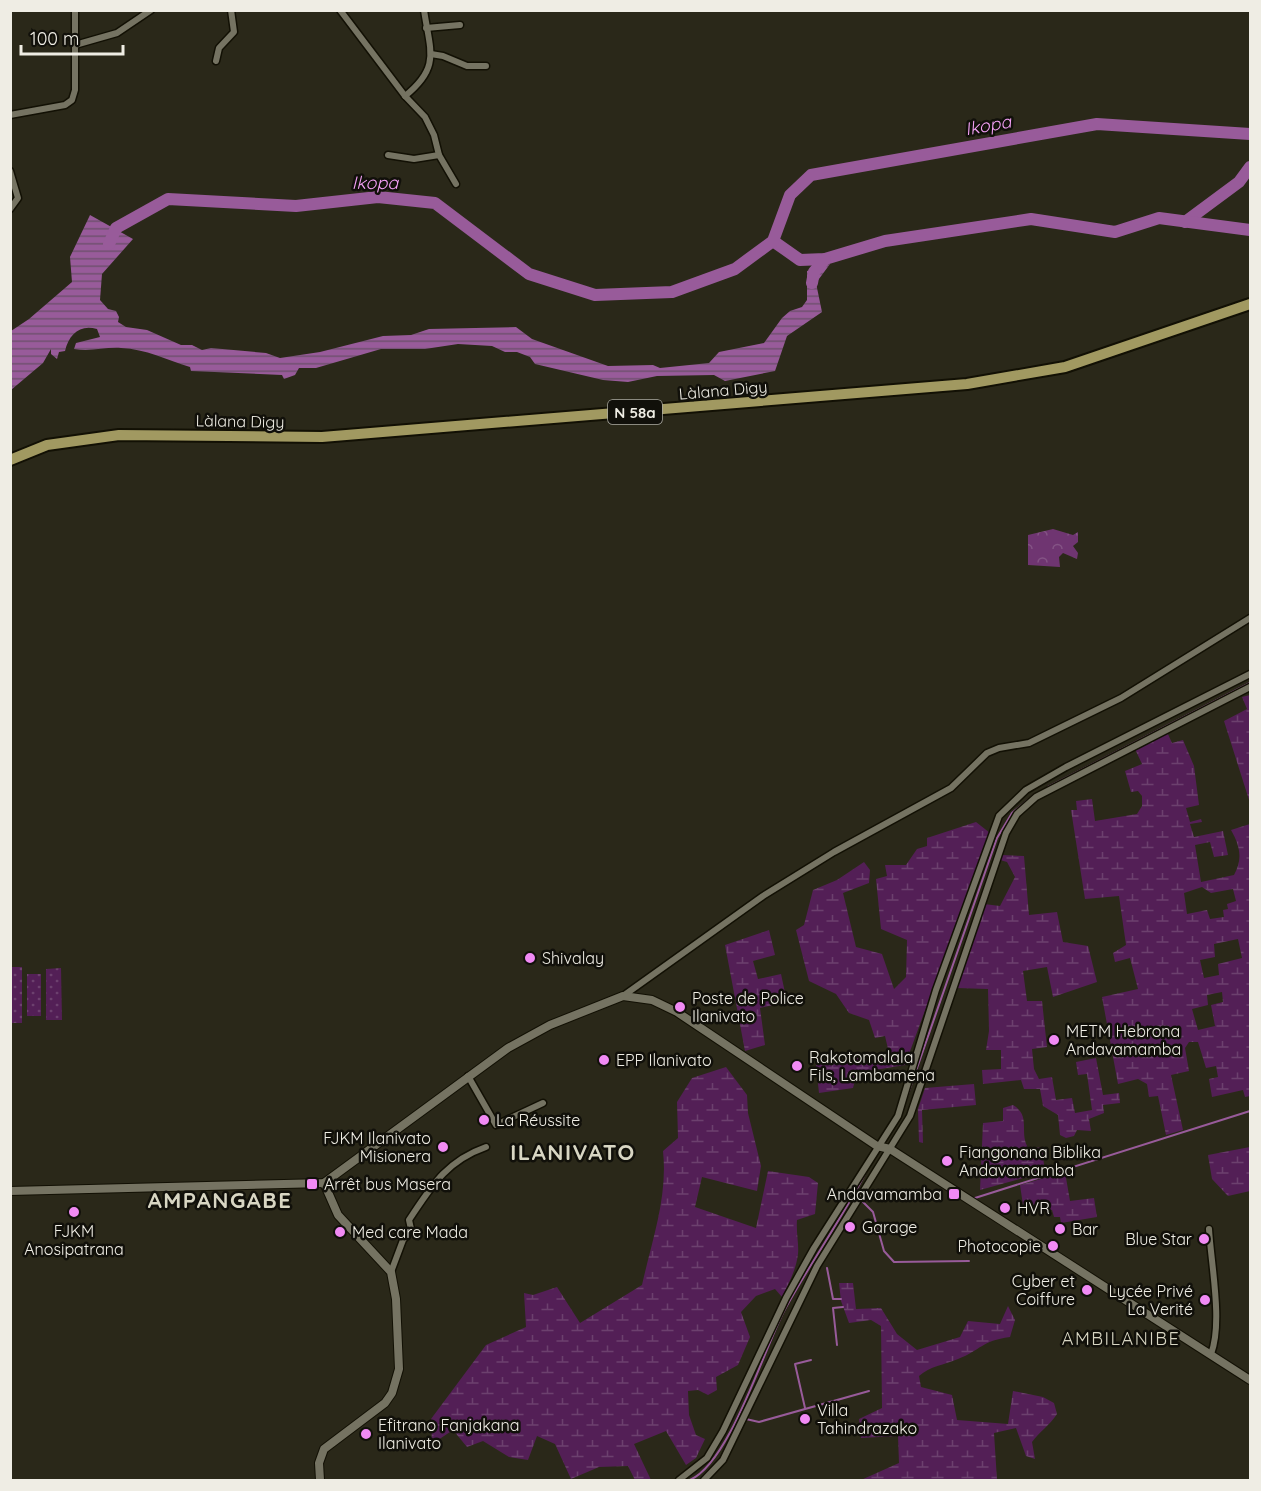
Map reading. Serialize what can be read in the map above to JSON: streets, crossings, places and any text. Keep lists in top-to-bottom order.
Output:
{
  "streets": {
    "main road": ["Làlana Digy", "N 58a"]
  },
  "districts": ["ILANIVATO", "AMPANGABE", "AMBILANIBE"],
  "water": ["Ikopa"],
  "places": {
    "other": [
      "Shivalay",
      "Poste de Police Ilanivato",
      "METM Hebrona Andavamamba",
      "EPP Ilanivato",
      "Rakotomalala Fils, Lambamena",
      "La Réussite",
      "FJKM Ilanivato Misionera",
      "Fiangonana Biblika Andavamamba",
      "HVR",
      "FJKM Anosipatrana",
      "Garage",
      "Bar",
      "Med care Mada",
      "Blue Star",
      "Photocopie",
      "Cyber et Coiffure",
      "Lycée Privé La Verité",
      "Villa Tahindrazako",
      "Efitrano Fanjakana Ilanivato"
    ],
    "transit": ["Arrêt bus Masera", "Andavamamba"]
  },
  "scale_bar": "100 m"
}
